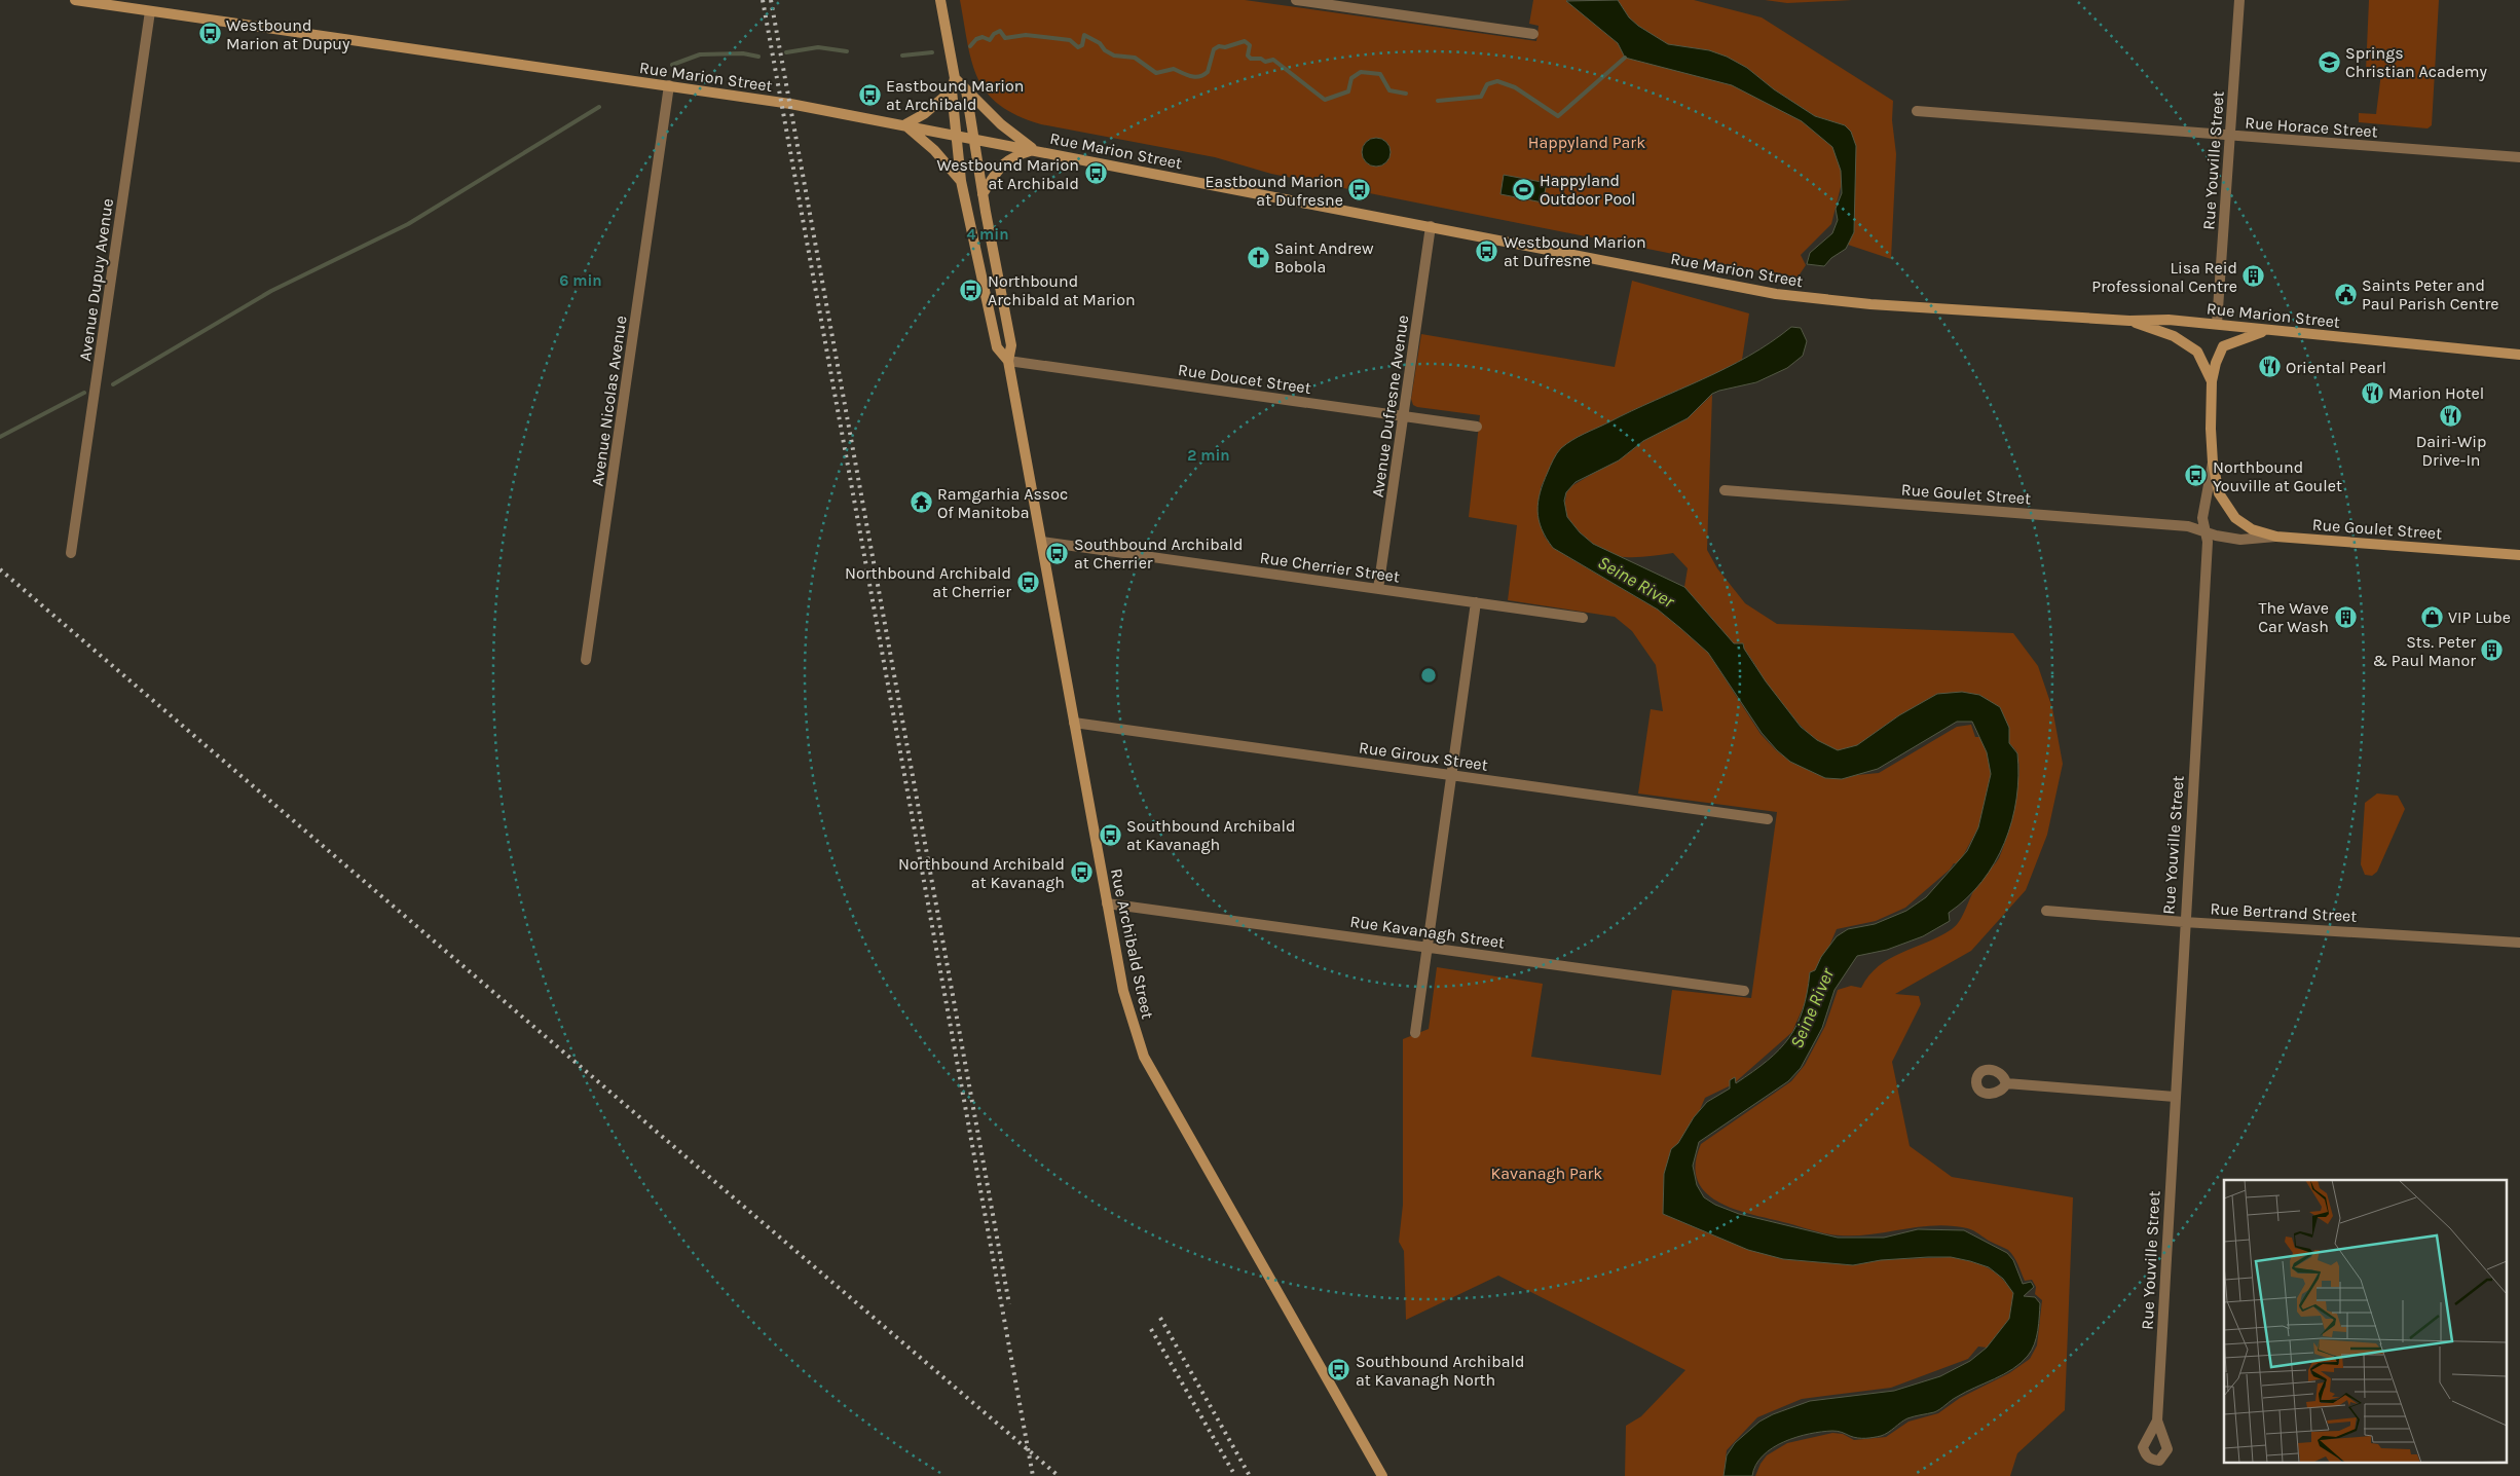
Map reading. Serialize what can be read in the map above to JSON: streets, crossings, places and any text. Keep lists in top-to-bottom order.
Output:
{
  "streets": {
    "main road": [
      "Rue Marion Street",
      "Rue Youville Street",
      "Rue Goulet Street",
      "Rue Archibald Street"
    ],
    "street": [
      "Rue Horace Street",
      "Avenue Dupuy Avenue",
      "Rue Doucet Street",
      "Avenue Nicolas Avenue",
      "Avenue Dufresne Avenue",
      "Rue Cherrier Street",
      "Rue Giroux Street",
      "Rue Bertrand Street",
      "Rue Kavanagh Street"
    ]
  },
  "crossings": [
    ["Rue Marion Street", "Rue Youville Street"],
    ["Rue Marion Street", "Avenue Dupuy Avenue"],
    ["Rue Marion Street", "Avenue Nicolas Avenue"],
    ["Rue Marion Street", "Avenue Dufresne Avenue"],
    ["Rue Marion Street", "Rue Archibald Street"],
    ["Rue Horace Street", "Rue Youville Street"],
    ["Rue Youville Street", "Rue Goulet Street"],
    ["Rue Youville Street", "Rue Bertrand Street"],
    ["Rue Doucet Street", "Avenue Dufresne Avenue"],
    ["Rue Doucet Street", "Rue Archibald Street"],
    ["Avenue Dufresne Avenue", "Rue Cherrier Street"],
    ["Rue Cherrier Street", "Rue Archibald Street"],
    ["Rue Giroux Street", "Rue Archibald Street"],
    ["Rue Kavanagh Street", "Rue Archibald Street"]
  ],
  "water": ["Seine River"],
  "parks": ["Happyland Park", "Kavanagh Park"],
  "places": {
    "bus stop": [
      "Westbound Marion at Dupuy",
      "Eastbound Marion at Archibald",
      "Westbound Marion at Archibald",
      "Eastbound Marion at Dufresne",
      "Westbound Marion at Dufresne",
      "Northbound Archibald at Marion",
      "Northbound Youville at Goulet",
      "Southbound Archibald at Cherrier",
      "Northbound Archibald at Cherrier",
      "Southbound Archibald at Kavanagh",
      "Northbound Archibald at Kavanagh",
      "Southbound Archibald at Kavanagh North"
    ],
    "school or university": ["Springs Christian Academy"],
    "sports": ["Happyland Outdoor Pool"],
    "church": ["Saint Andrew Bobola"],
    "building": ["Lisa Reid Professional Centre", "The Wave Car Wash", "Sts. Peter & Paul Manor"],
    "public building": ["Saints Peter and Paul Parish Centre"],
    "restaurant": ["Oriental Pearl", "Marion Hotel", "Dairi-Wip Drive-In"],
    "temple": ["Ramgarhia Assoc Of Manitoba"],
    "shop": ["VIP Lube"]
  },
  "rings": ["4 min", "6 min", "2 min"]
}
